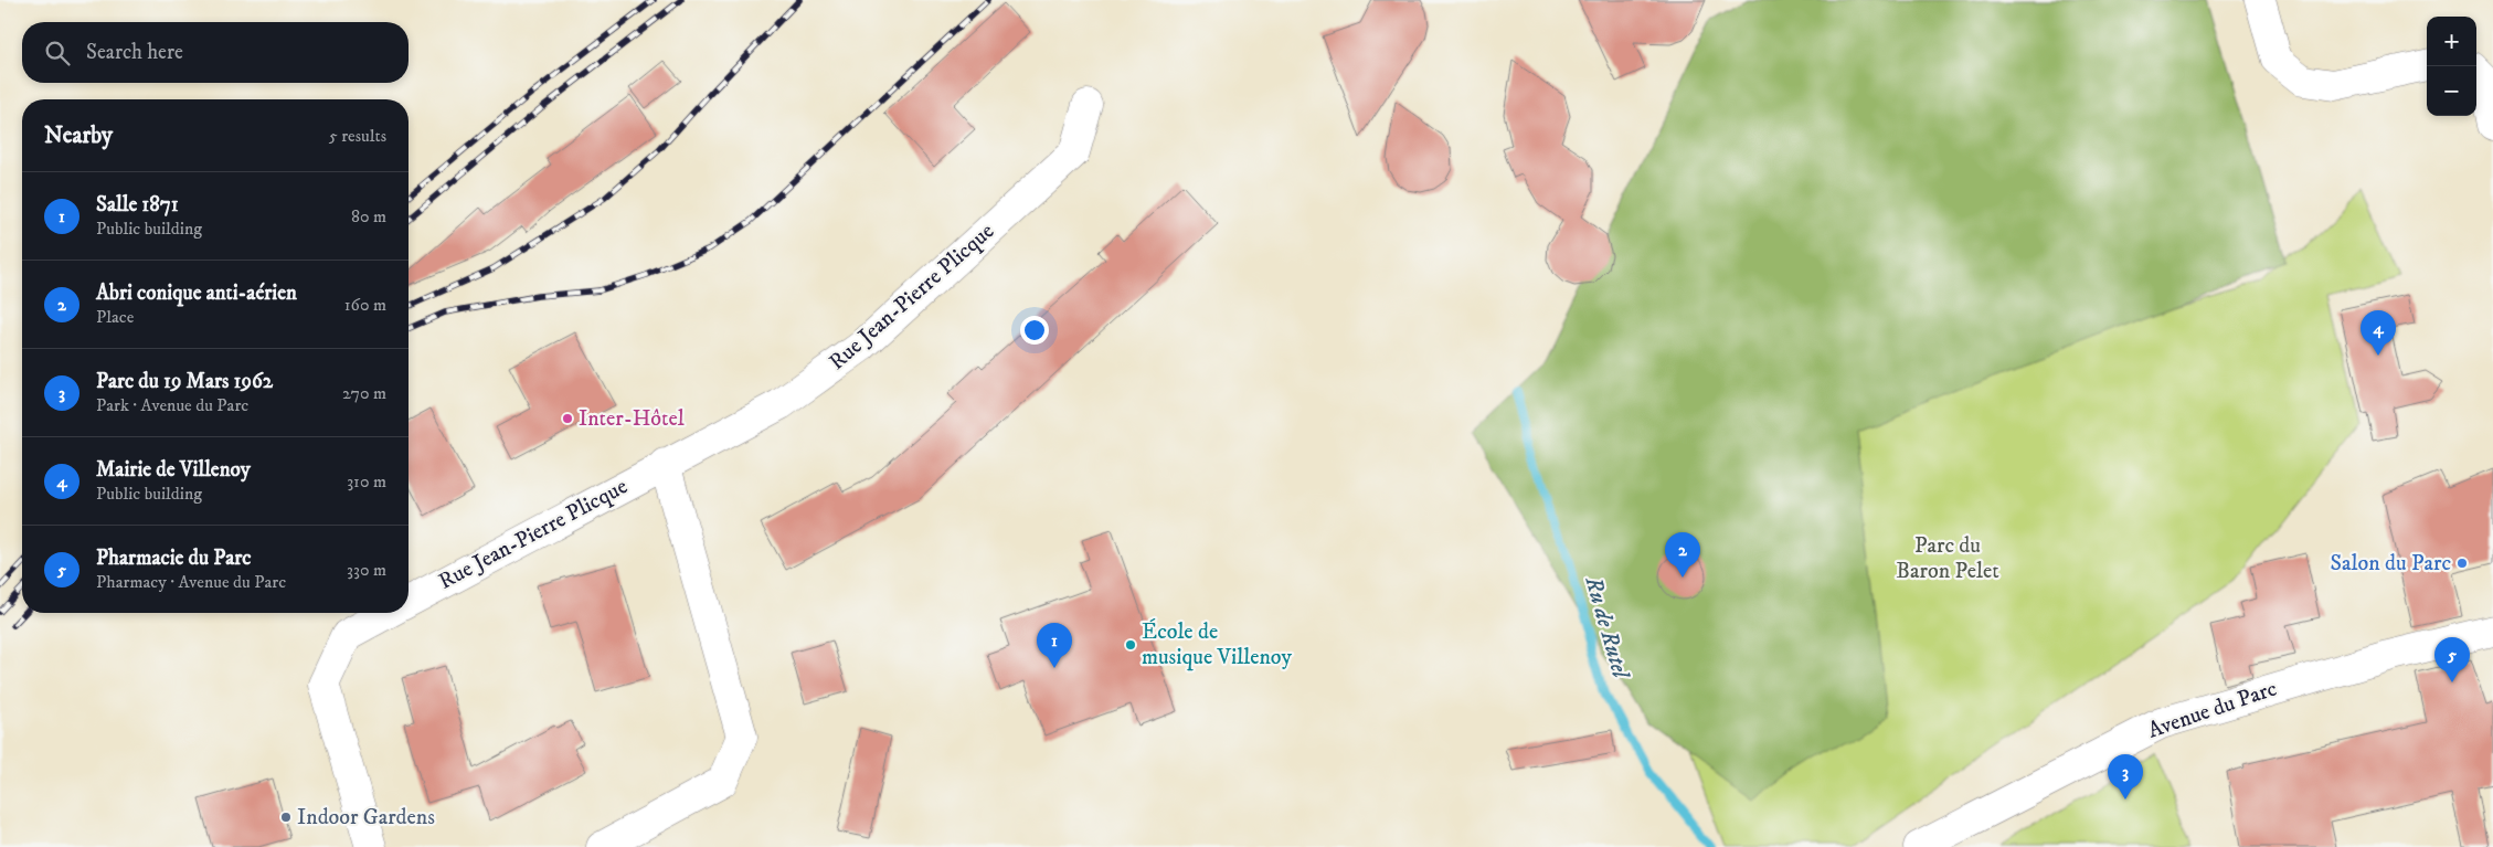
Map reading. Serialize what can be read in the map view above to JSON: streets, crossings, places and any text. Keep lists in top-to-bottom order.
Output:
{
  "streets": {
    "street": ["Rue Jean-Pierre Plicque", "Avenue du Parc"]
  },
  "water": ["Ru de Rutel"],
  "parks": ["Parc du Baron Pelet"],
  "places": [
    "Inter-Hôtel",
    "Salon du Parc",
    "École de musique Villenoy",
    "Indoor Gardens"
  ],
  "page": {
    "map_buttons": ["+", "−"],
    "search": "Search here",
    "heading": ["Nearby", "5 results"],
    "list": [
      {
        "mark": "1",
        "name": "Salle 1871",
        "note": "Public building",
        "value": "80 m"
      },
      {
        "mark": "2",
        "name": "Abri conique anti-aérien",
        "note": "Place",
        "value": "160 m"
      },
      {
        "mark": "3",
        "name": "Parc du 19 Mars 1962",
        "note": "Park · Avenue du Parc",
        "value": "270 m"
      },
      {
        "mark": "4",
        "name": "Mairie de Villenoy",
        "note": "Public building",
        "value": "310 m"
      },
      {
        "mark": "5",
        "name": "Pharmacie du Parc",
        "note": "Pharmacy · Avenue du Parc",
        "value": "330 m"
      }
    ],
    "pins": [
      "4",
      "2",
      "1",
      "5",
      "3"
    ]
  }
}
